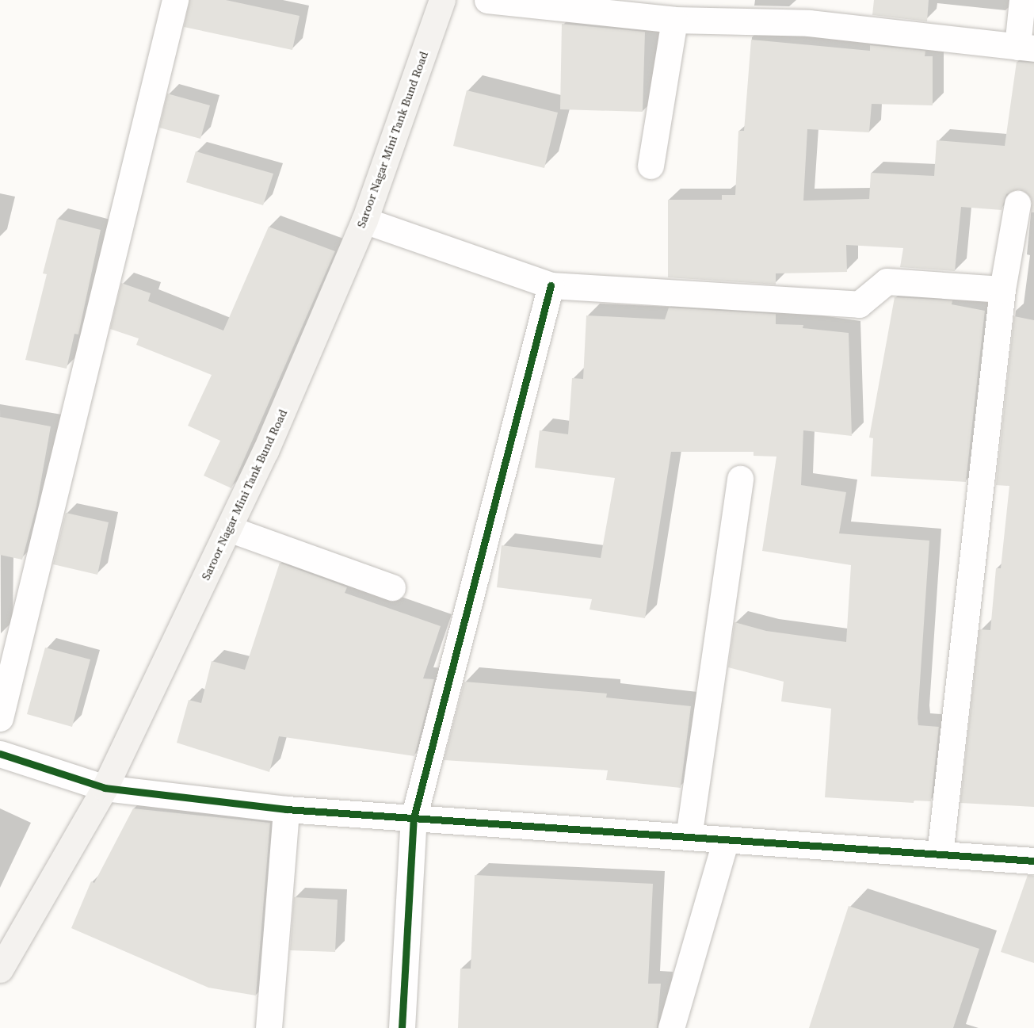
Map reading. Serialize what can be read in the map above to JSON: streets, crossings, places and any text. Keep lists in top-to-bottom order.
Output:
{
  "streets": {
    "main road": ["Saroor Nagar Mini Tank Bund Road"]
  }
}
